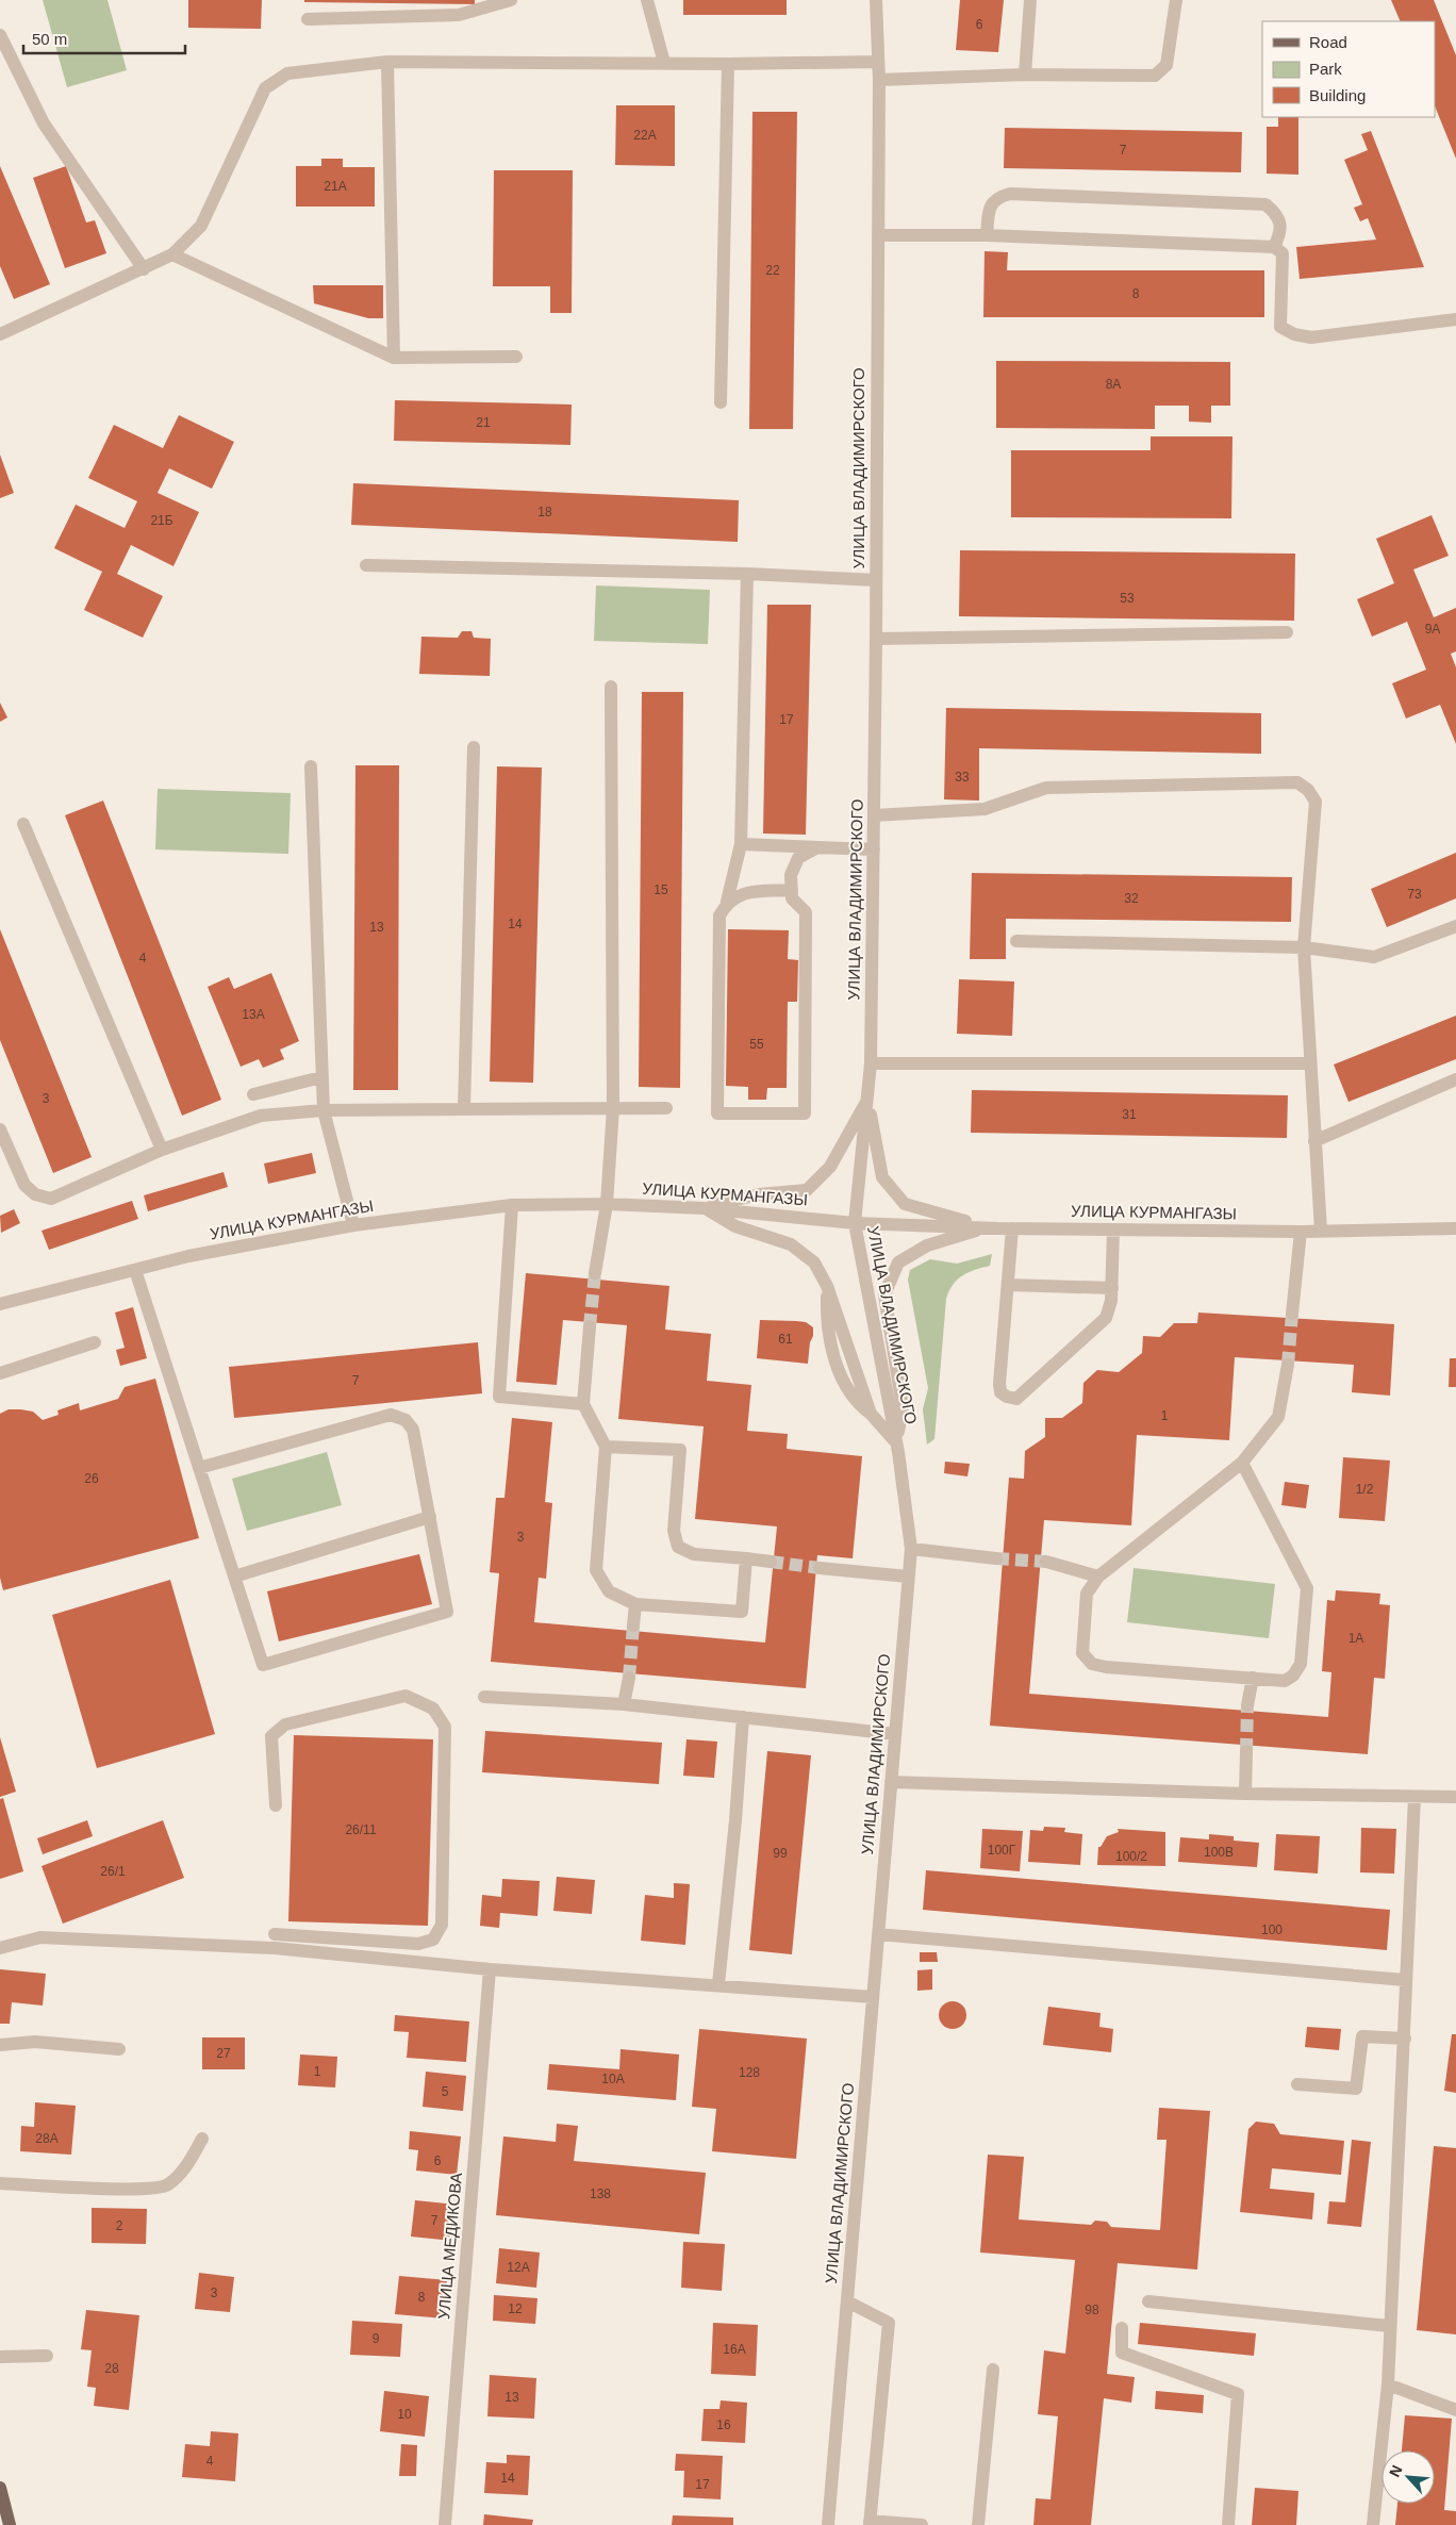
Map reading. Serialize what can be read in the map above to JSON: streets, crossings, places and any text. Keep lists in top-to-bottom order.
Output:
{
  "streets": {
    "street": ["УЛИЦА ВЛАДИМИРСКОГО", "УЛИЦА КУРМАНГАЗЫ", "УЛИЦА МЕДИКОВА"]
  },
  "crossings": [
    ["УЛИЦА ВЛАДИМИРСКОГО", "УЛИЦА КУРМАНГАЗЫ"]
  ],
  "house_numbers": [
    "6",
    "22А",
    "7",
    "21А",
    "22",
    "8",
    "8А",
    "21",
    "18",
    "21Б",
    "53",
    "9А",
    "17",
    "33",
    "15",
    "73",
    "32",
    "14",
    "13",
    "4",
    "13А",
    "55",
    "3",
    "31",
    "61",
    "7",
    "1",
    "26",
    "1/2",
    "3",
    "1А",
    "26/11",
    "100Г",
    "100В",
    "99",
    "100/2",
    "26/1",
    "100",
    "27",
    "1",
    "128",
    "10А",
    "5",
    "28А",
    "6",
    "138",
    "7",
    "2",
    "12А",
    "3",
    "8",
    "12",
    "98",
    "9",
    "16А",
    "28",
    "13",
    "10",
    "16",
    "4",
    "14",
    "17"
  ],
  "legend": ["Road", "Park", "Building"],
  "scale_bar": "50 m",
  "north": "top left"
}
